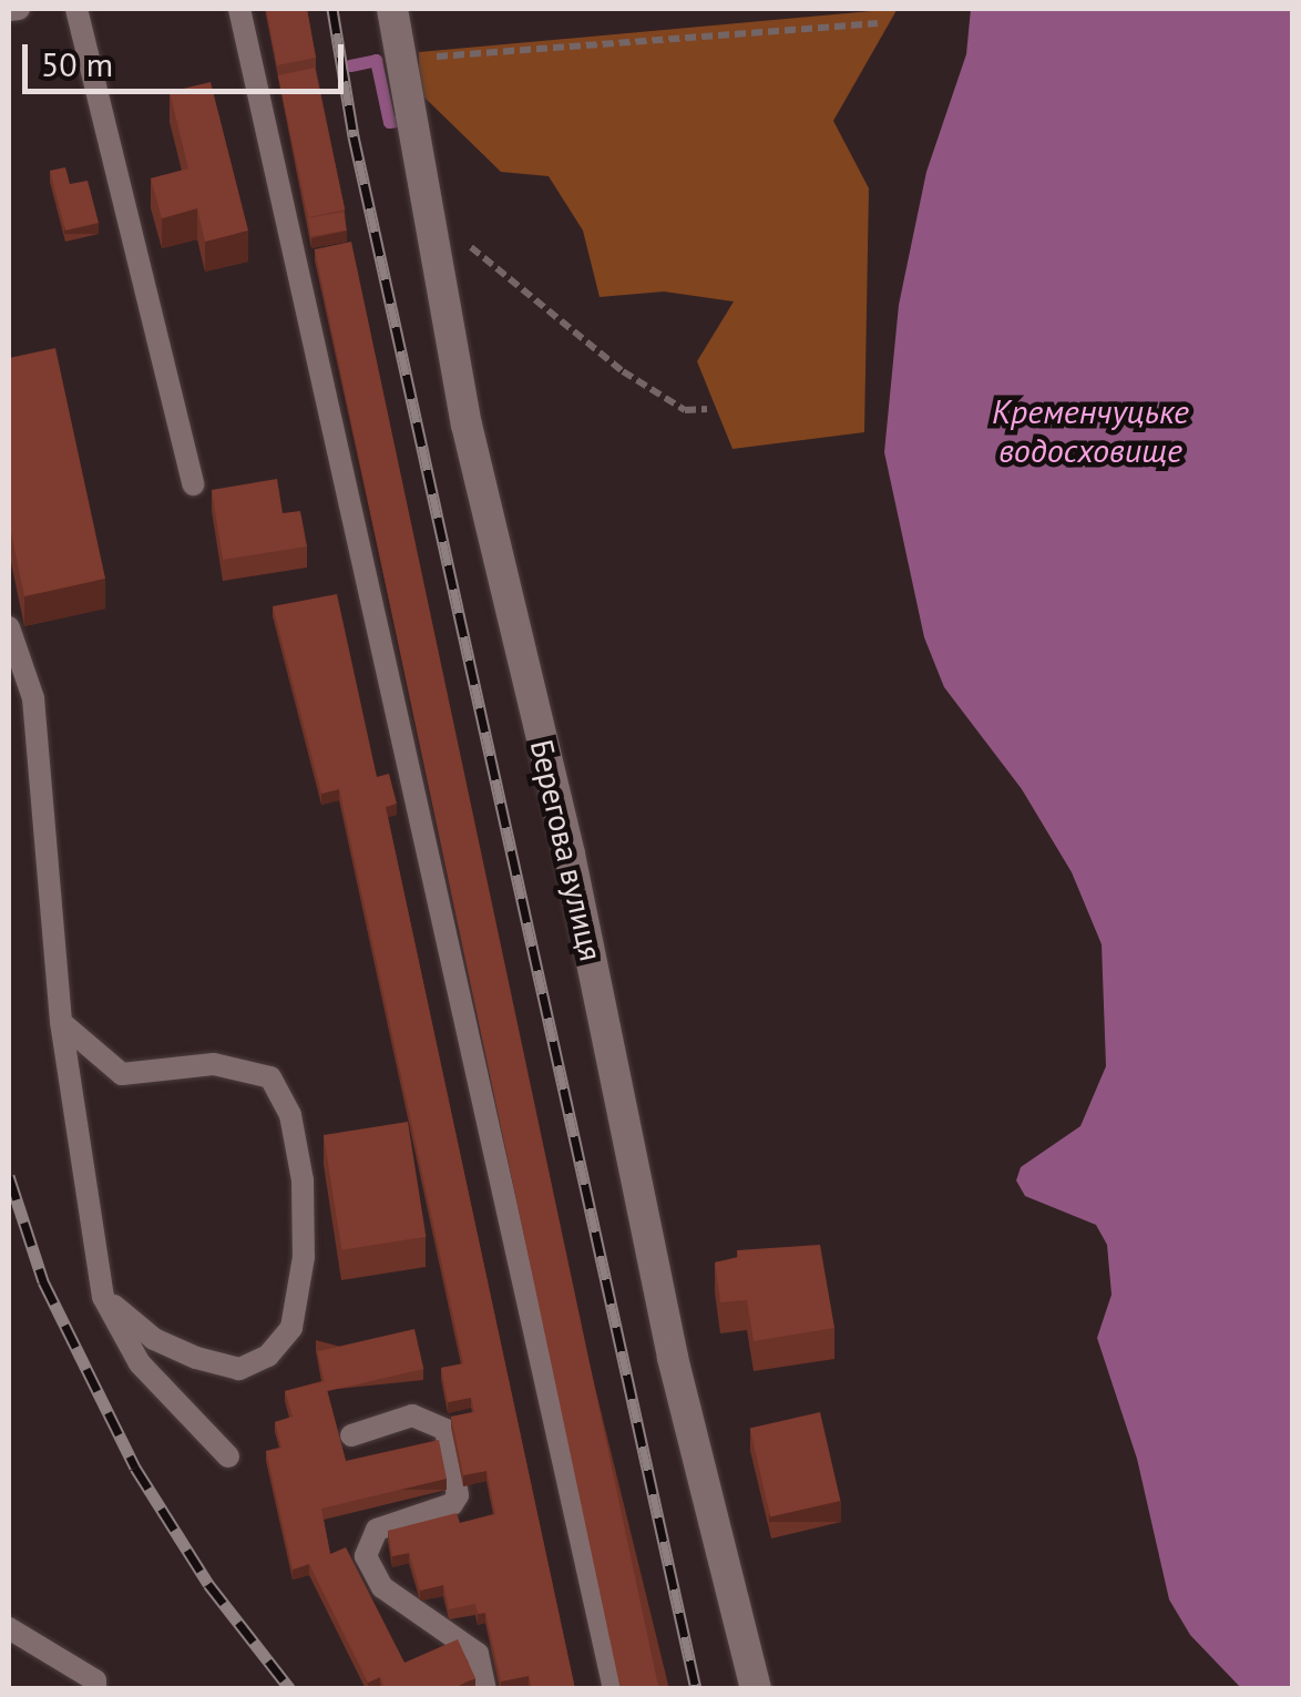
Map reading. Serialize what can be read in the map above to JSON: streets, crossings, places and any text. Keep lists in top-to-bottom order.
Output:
{
  "streets": {
    "street": ["Берегова вулиця"]
  },
  "water": ["Кременчуцьке водосховище"],
  "scale_bar": "50 m"
}
